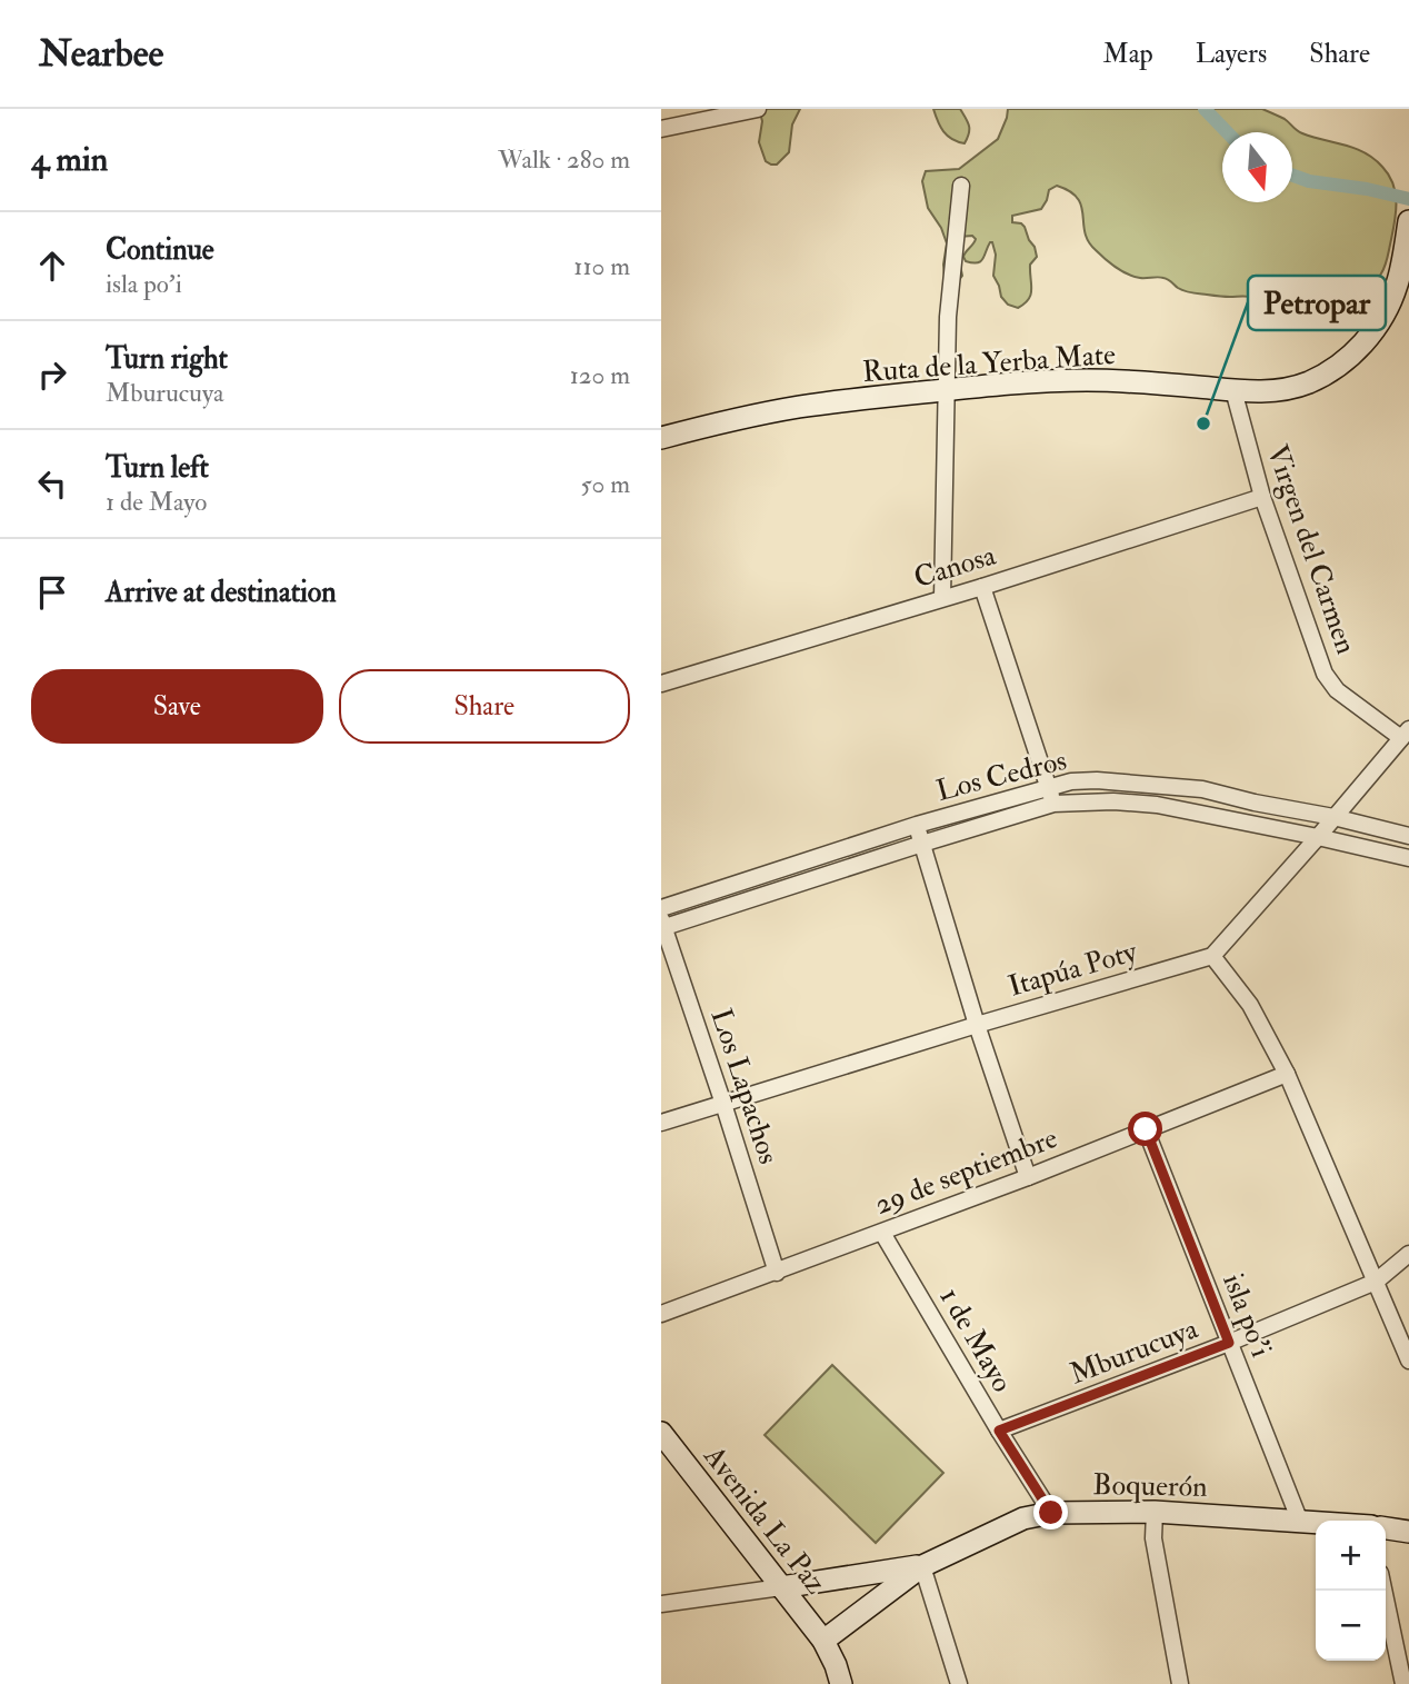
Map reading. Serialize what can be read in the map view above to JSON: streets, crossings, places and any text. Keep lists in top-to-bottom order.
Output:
{
  "streets": {
    "street": [
      "Ruta de la Yerba Mate",
      "Virgen del Carmen",
      "Canosa",
      "Los Cedros",
      "Itapúa Poty",
      "Los Lapachos",
      "29 de septiembre",
      "isla po'i",
      "1 de Mayo",
      "Mburucuya",
      "Boquerón",
      "Avenida La Paz"
    ]
  },
  "crossings": [
    ["Ruta de la Yerba Mate", "Virgen del Carmen"],
    ["Virgen del Carmen", "Canosa"],
    ["Itapúa Poty", "Los Lapachos"],
    ["Los Lapachos", "29 de septiembre"],
    ["29 de septiembre", "isla po'i"],
    ["29 de septiembre", "1 de Mayo"],
    ["isla po'i", "Mburucuya"],
    ["isla po'i", "Boquerón"],
    ["1 de Mayo", "Mburucuya"],
    ["1 de Mayo", "Boquerón"],
    ["Boquerón", "Avenida La Paz"]
  ],
  "places": ["Petropar"],
  "north": "bottom",
  "page": {
    "header": "Nearbee",
    "nav": ["Map", "Layers", "Share"],
    "heading": ["4 min", "Walk · 280 m"],
    "list": [
      ["Continue", "isla po'i", "110 m"],
      ["Turn right", "Mburucuya", "120 m"],
      ["Turn left", "1 de Mayo", "50 m"],
      "Arrive at destination"
    ],
    "buttons": ["Save", "Share"],
    "map_buttons": ["+", "−"]
  }
}
